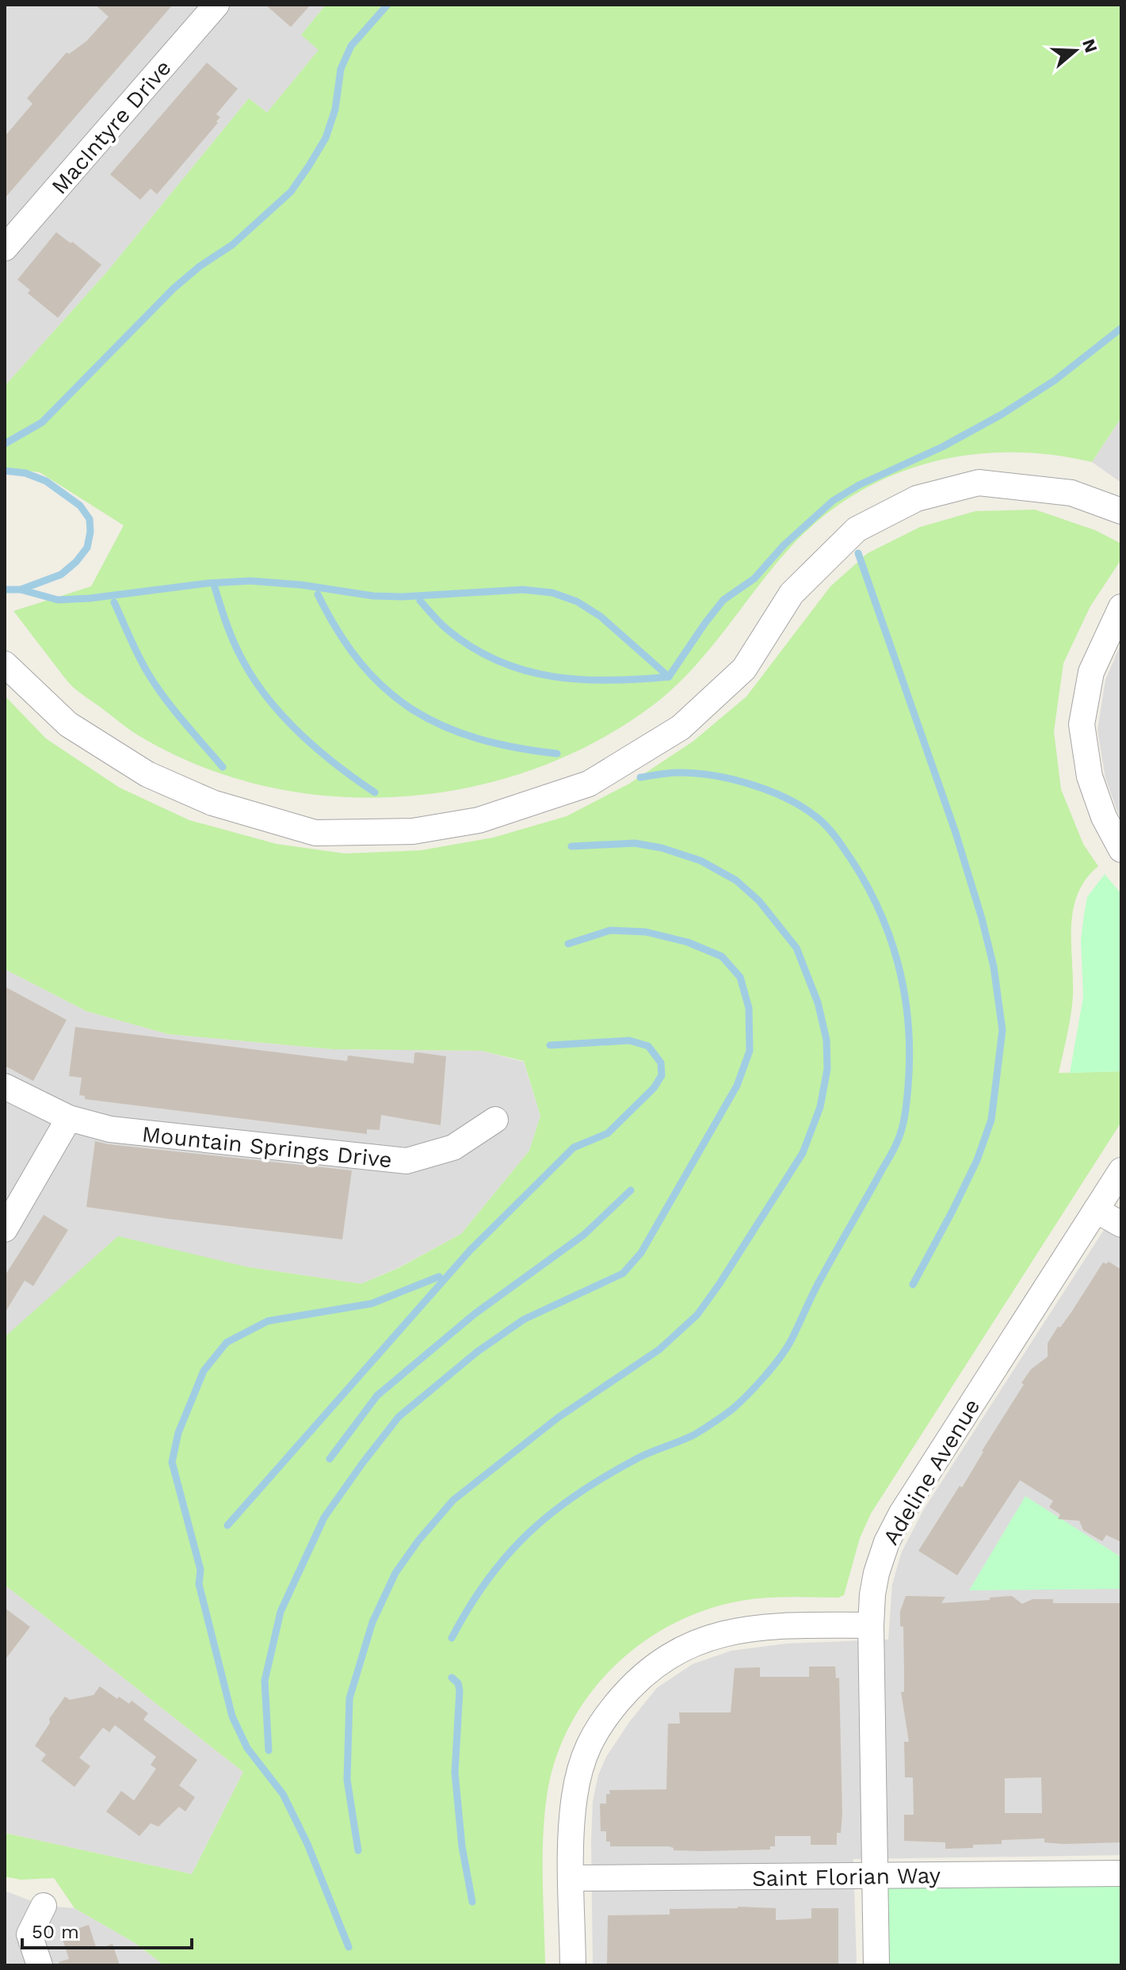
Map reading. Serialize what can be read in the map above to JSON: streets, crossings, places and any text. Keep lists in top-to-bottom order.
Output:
{
  "streets": {
    "street": [
      "MacIntyre Drive",
      "Mountain Springs Drive",
      "Adeline Avenue",
      "Saint Florian Way"
    ]
  },
  "crossings": [
    ["Adeline Avenue", "Saint Florian Way"]
  ],
  "scale_bar": "50 m",
  "north": "right"
}
